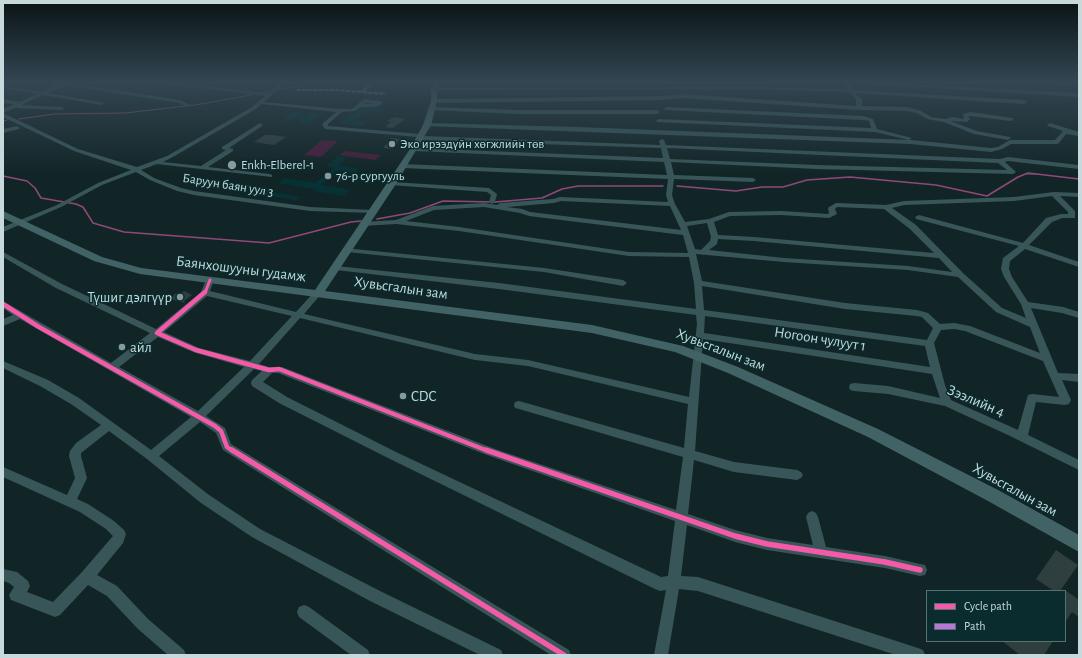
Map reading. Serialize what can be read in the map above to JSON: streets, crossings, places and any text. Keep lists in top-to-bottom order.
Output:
{
  "streets": {
    "main road": ["Баянхошууны гудамж", "Хувьсгалын зам"],
    "street": ["Баруун баян уул 3", "Ногоон чулуут 1", "Зээлийн 4"]
  },
  "crossings": [
    ["Баруун баян уул 3", "Баянхошууны гудамж"],
    ["Баянхошууны гудамж", "Хувьсгалын зам"]
  ],
  "places": [
    "Эко ирээдүйн хөгжлийн төв",
    "Enkh-Elberel-1",
    "76-р сургууль",
    "Түшиг дэлгүүр",
    "айл",
    "CDC"
  ],
  "legend": ["Cycle path", "Path"]
}
